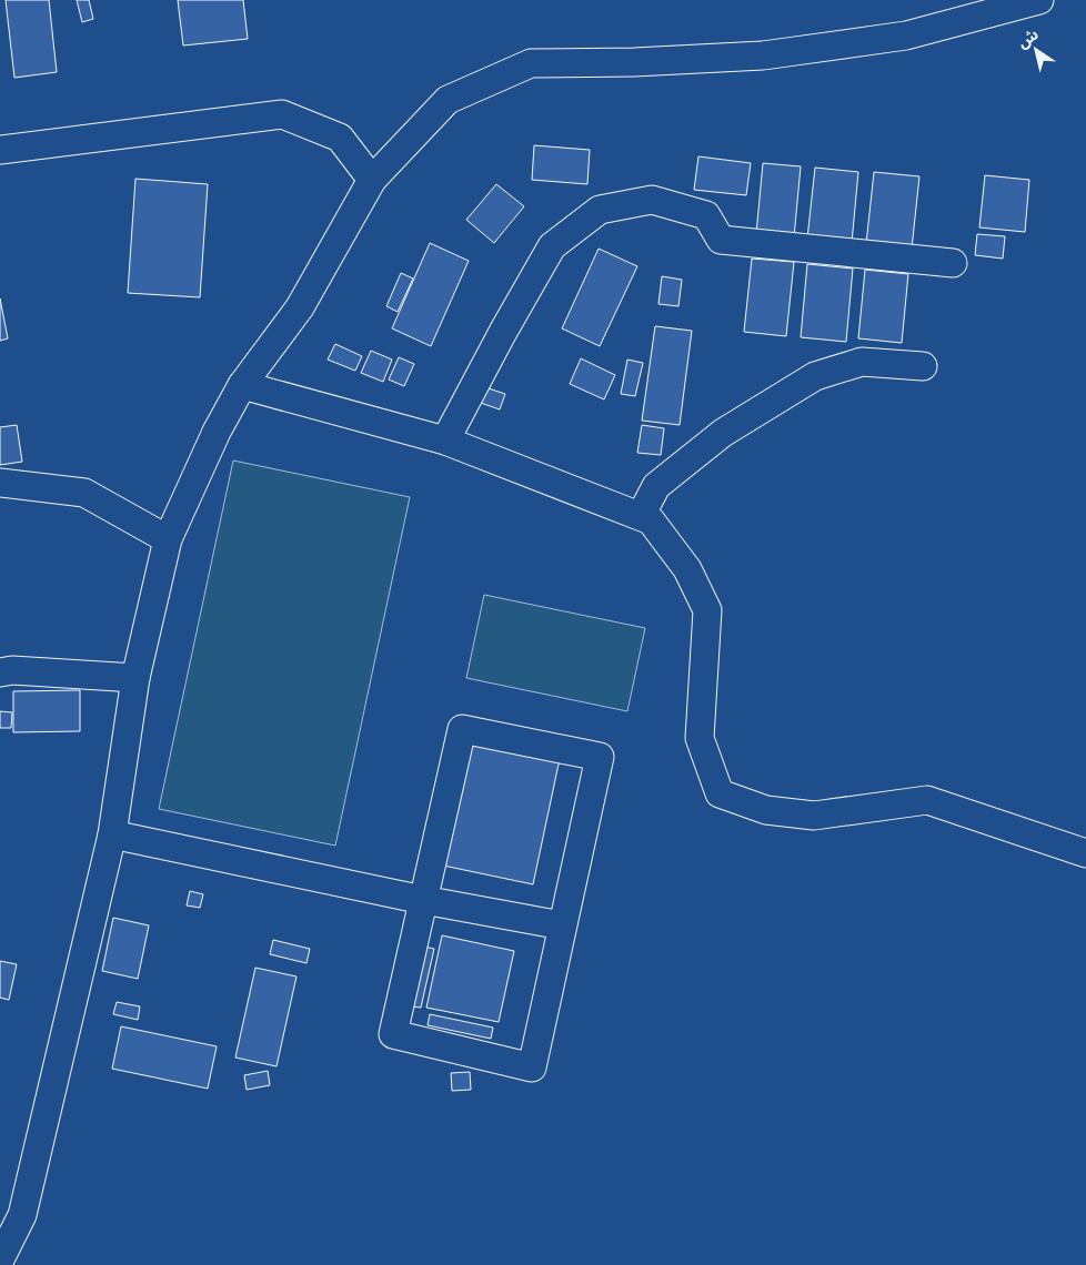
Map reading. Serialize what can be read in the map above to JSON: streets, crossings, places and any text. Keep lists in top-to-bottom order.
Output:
{
  "north": "top left"
}
